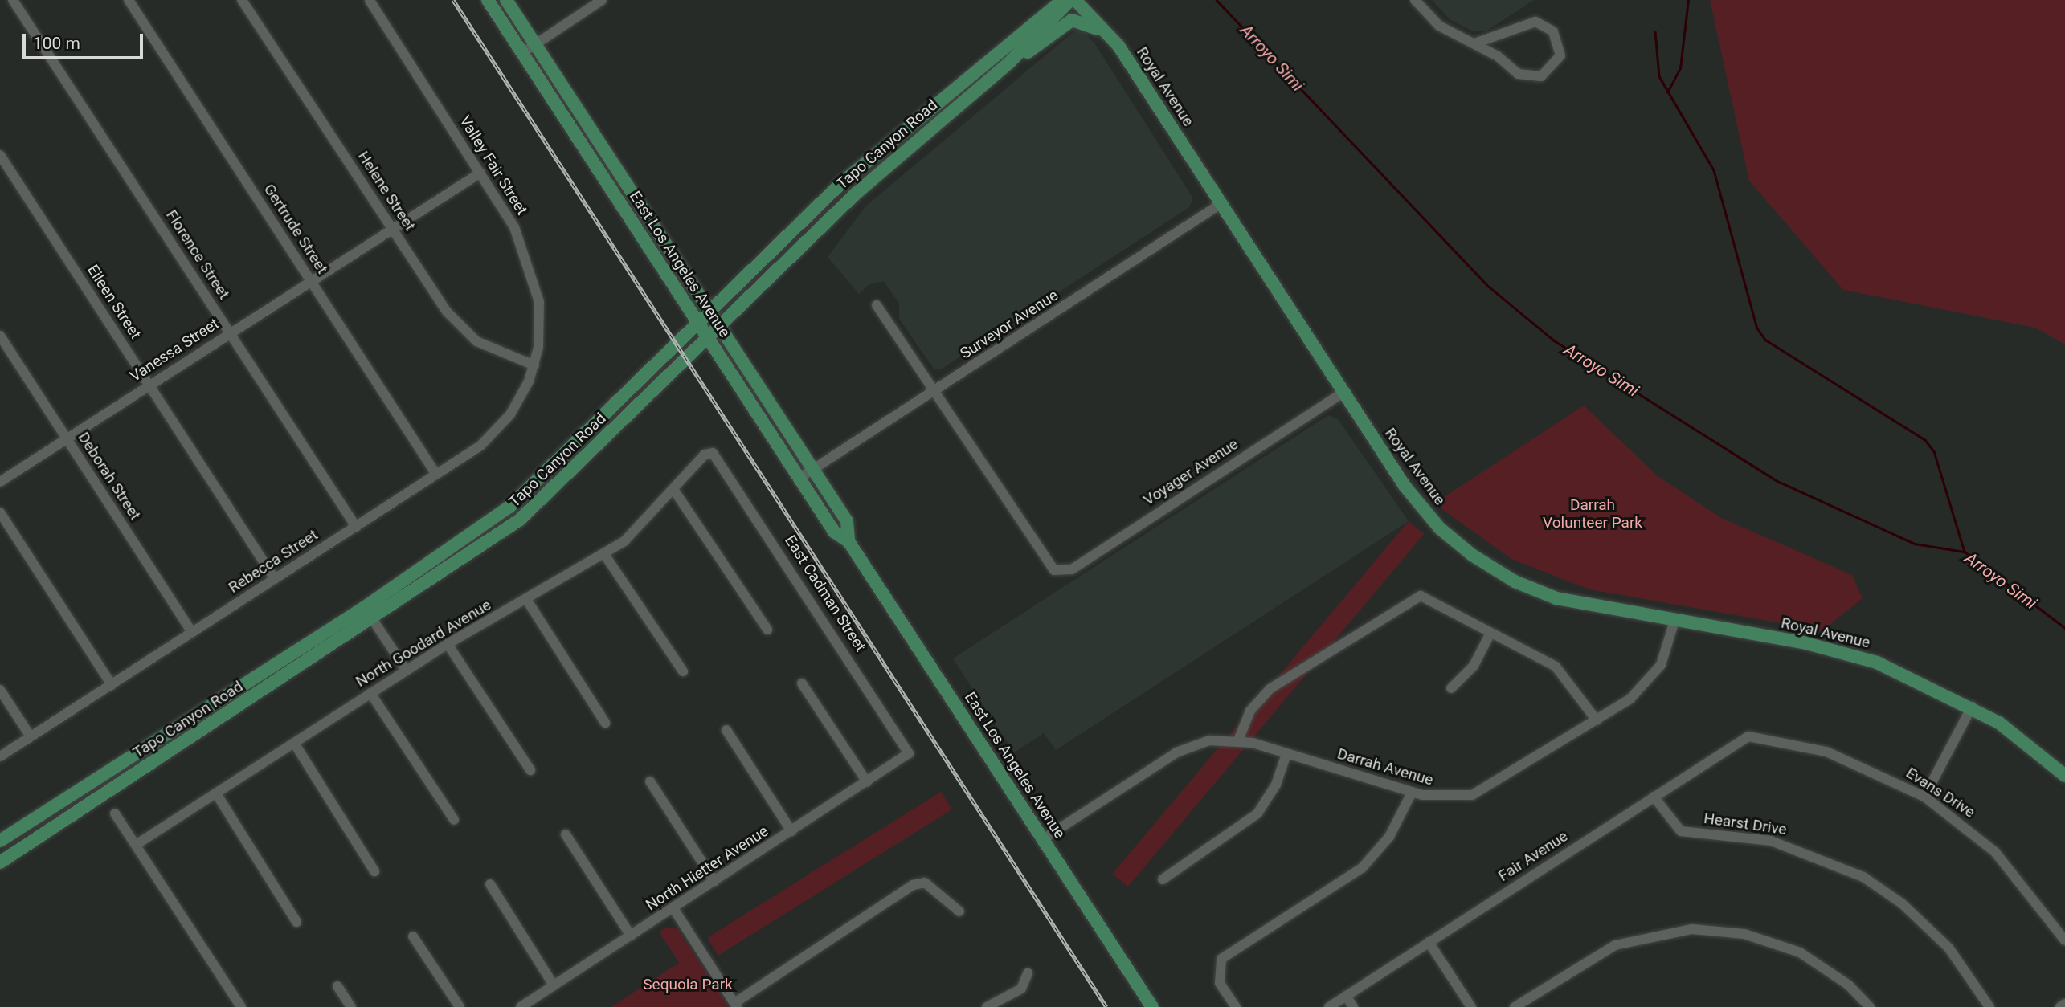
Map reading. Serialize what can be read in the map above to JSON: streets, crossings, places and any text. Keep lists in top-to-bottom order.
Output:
{
  "streets": {
    "main road": ["Royal Avenue", "Tapo Canyon Road", "East Los Angeles Avenue"],
    "street": [
      "Valley Fair Street",
      "Helene Street",
      "Gertrude Street",
      "Florence Street",
      "Eileen Street",
      "Surveyor Avenue",
      "Vanessa Street",
      "Voyager Avenue",
      "Deborah Street",
      "Rebecca Street",
      "East Cadman Street",
      "North Goodard Avenue",
      "Darrah Avenue",
      "Evans Drive",
      "Hearst Drive",
      "Fair Avenue",
      "North Hietter Avenue"
    ]
  },
  "crossings": [
    ["Royal Avenue", "Surveyor Avenue"],
    ["Royal Avenue", "Voyager Avenue"],
    ["Royal Avenue", "Darrah Avenue"],
    ["Tapo Canyon Road", "East Los Angeles Avenue"],
    ["Valley Fair Street", "Helene Street"],
    ["Valley Fair Street", "Vanessa Street"],
    ["Valley Fair Street", "Rebecca Street"],
    ["Helene Street", "Vanessa Street"],
    ["Helene Street", "Rebecca Street"],
    ["Gertrude Street", "Vanessa Street"],
    ["Gertrude Street", "Rebecca Street"],
    ["Florence Street", "Vanessa Street"],
    ["Florence Street", "Rebecca Street"],
    ["East Los Angeles Avenue", "Surveyor Avenue"],
    ["East Los Angeles Avenue", "Darrah Avenue"],
    ["Eileen Street", "Vanessa Street"],
    ["Eileen Street", "Rebecca Street"],
    ["Surveyor Avenue", "Voyager Avenue"],
    ["Vanessa Street", "Deborah Street"],
    ["Deborah Street", "Rebecca Street"],
    ["East Cadman Street", "North Goodard Avenue"],
    ["East Cadman Street", "North Hietter Avenue"],
    ["Evans Drive", "Fair Avenue"],
    ["Hearst Drive", "Fair Avenue"]
  ],
  "water": ["Arroyo Simi"],
  "parks": ["Darrah Volunteer Park", "Sequoia Park"],
  "scale_bar": "100 m"
}
